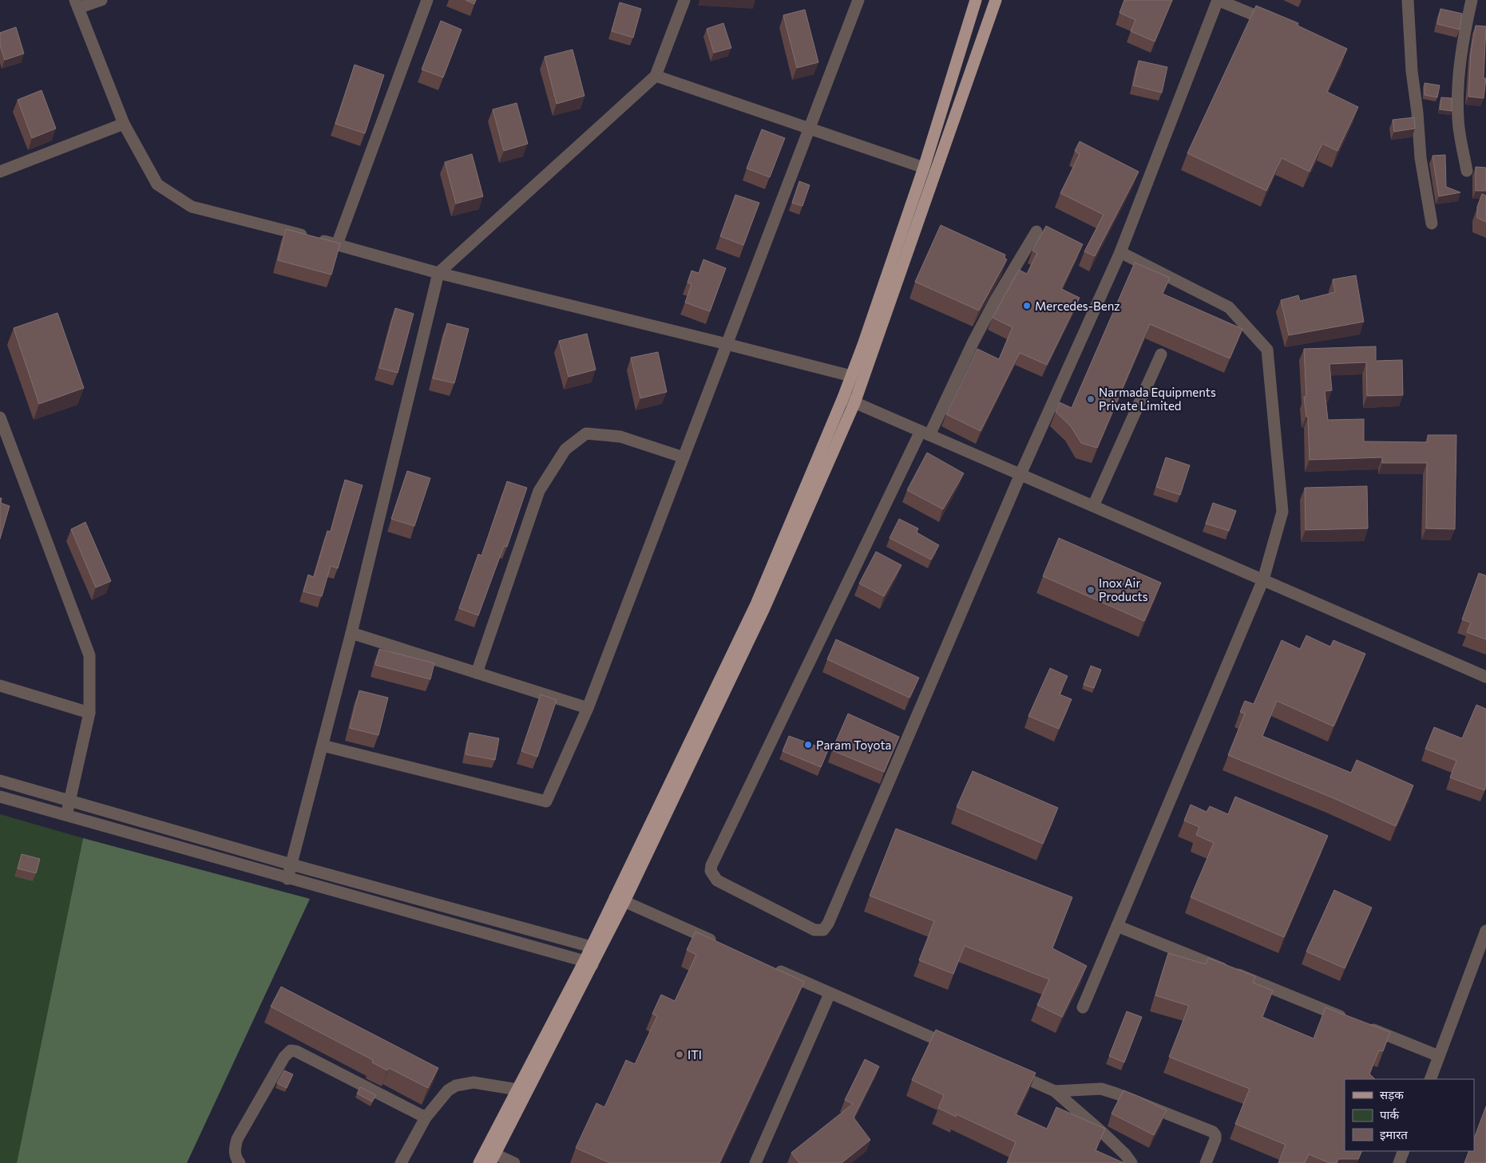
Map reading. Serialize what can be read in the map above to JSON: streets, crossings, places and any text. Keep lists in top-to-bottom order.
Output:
{
  "places": [
    "Mercedes-Benz",
    "Narmada Equipments Private Limited",
    "Inox Air Products",
    "Param Toyota",
    "ITI"
  ],
  "legend": ["सड़क", "पार्क", "इमारत"]
}
